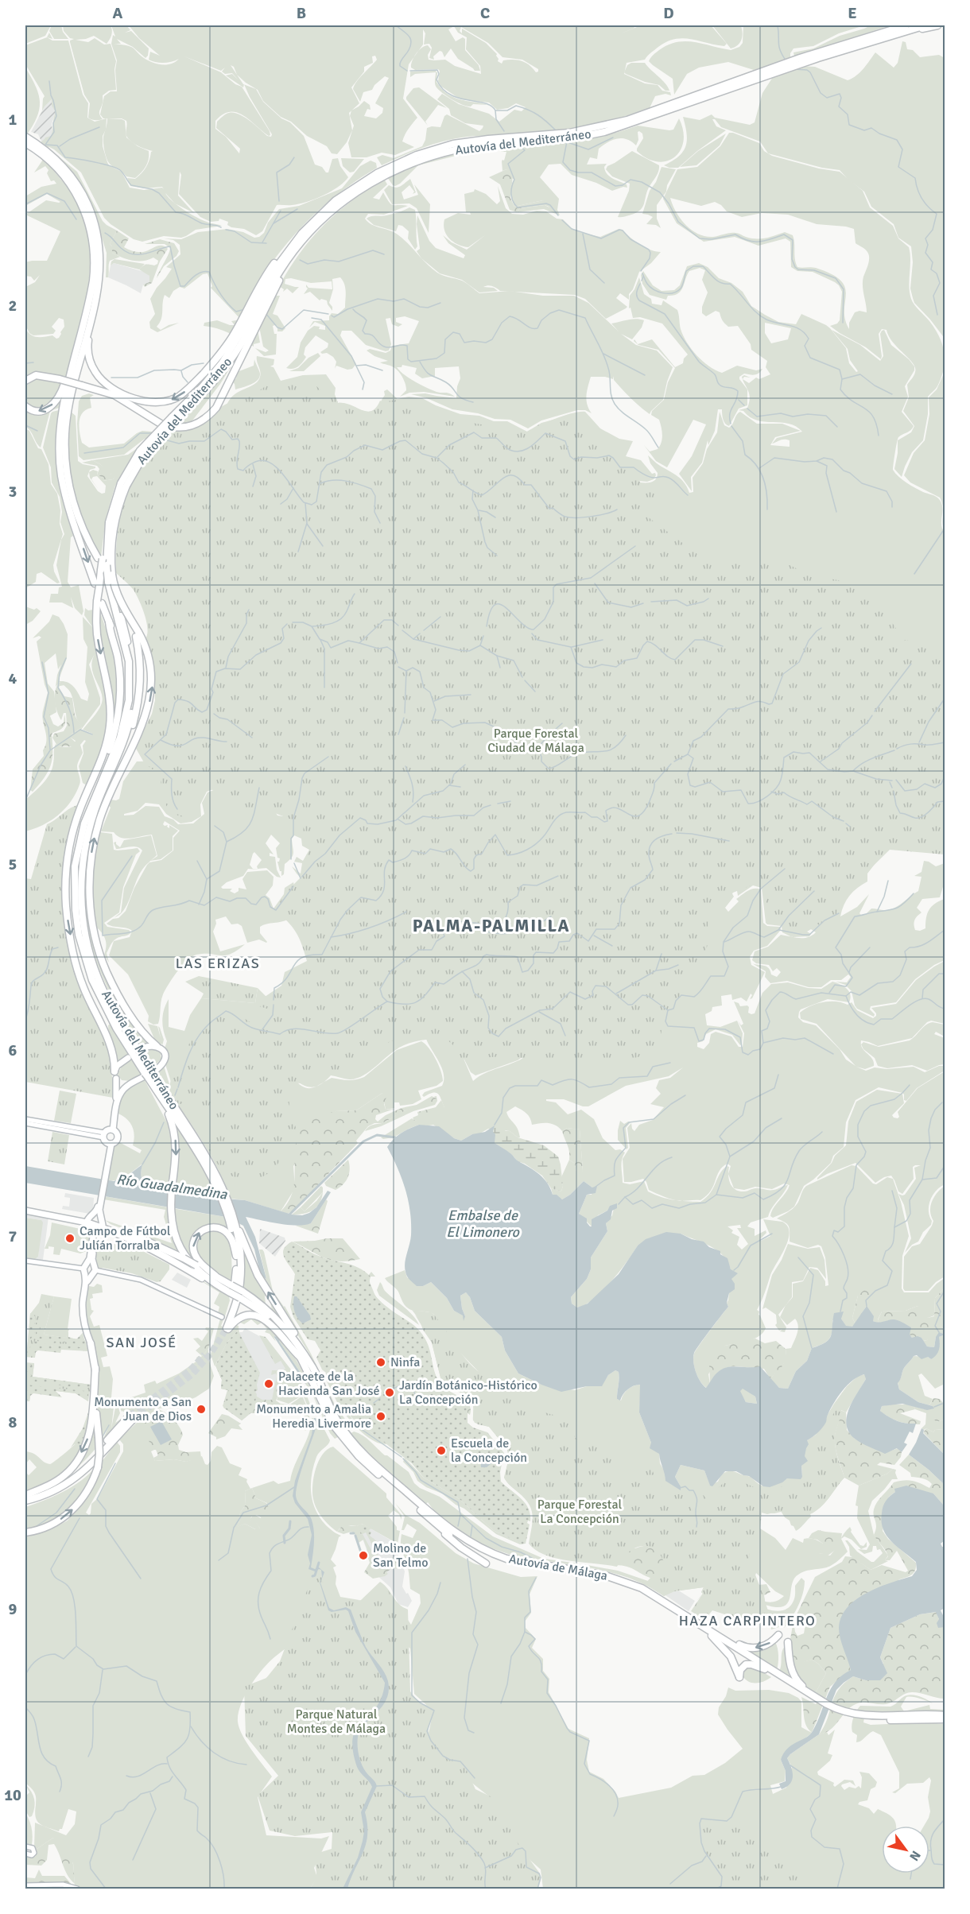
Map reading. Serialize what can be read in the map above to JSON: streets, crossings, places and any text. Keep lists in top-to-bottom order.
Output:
{
  "streets": {
    "highway": ["Autovía del Mediterráneo", "Autovía de Málaga"]
  },
  "districts": [
    "PALMA-PALMILLA",
    "LAS ERIZAS",
    "SAN JOSÉ",
    "HAZA CARPINTERO"
  ],
  "water": ["Río Guadalmedina", "Embalse de El Limonero"],
  "parks": ["Parque Forestal Ciudad de Málaga", "Parque Forestal La Concepción", "Parque Natural Montes de Málaga"],
  "places": [
    "Campo de Fútbol Julíán Torralba",
    "Ninfa",
    "Palacete de la Hacienda San José",
    "Jardín Botánico-Histórico La Concepción",
    "Monumento a San Juan de Dios",
    "Monumento a Amalia Heredia Livermore",
    "Escuela de la Concepción",
    "Molino de San Telmo"
  ],
  "north": "bottom right",
  "grid": {
    "columns": [
      "A",
      "B",
      "C",
      "D",
      "E"
    ],
    "rows": [
      "1",
      "2",
      "3",
      "4",
      "5",
      "6",
      "7",
      "8",
      "9",
      "10"
    ]
  }
}
